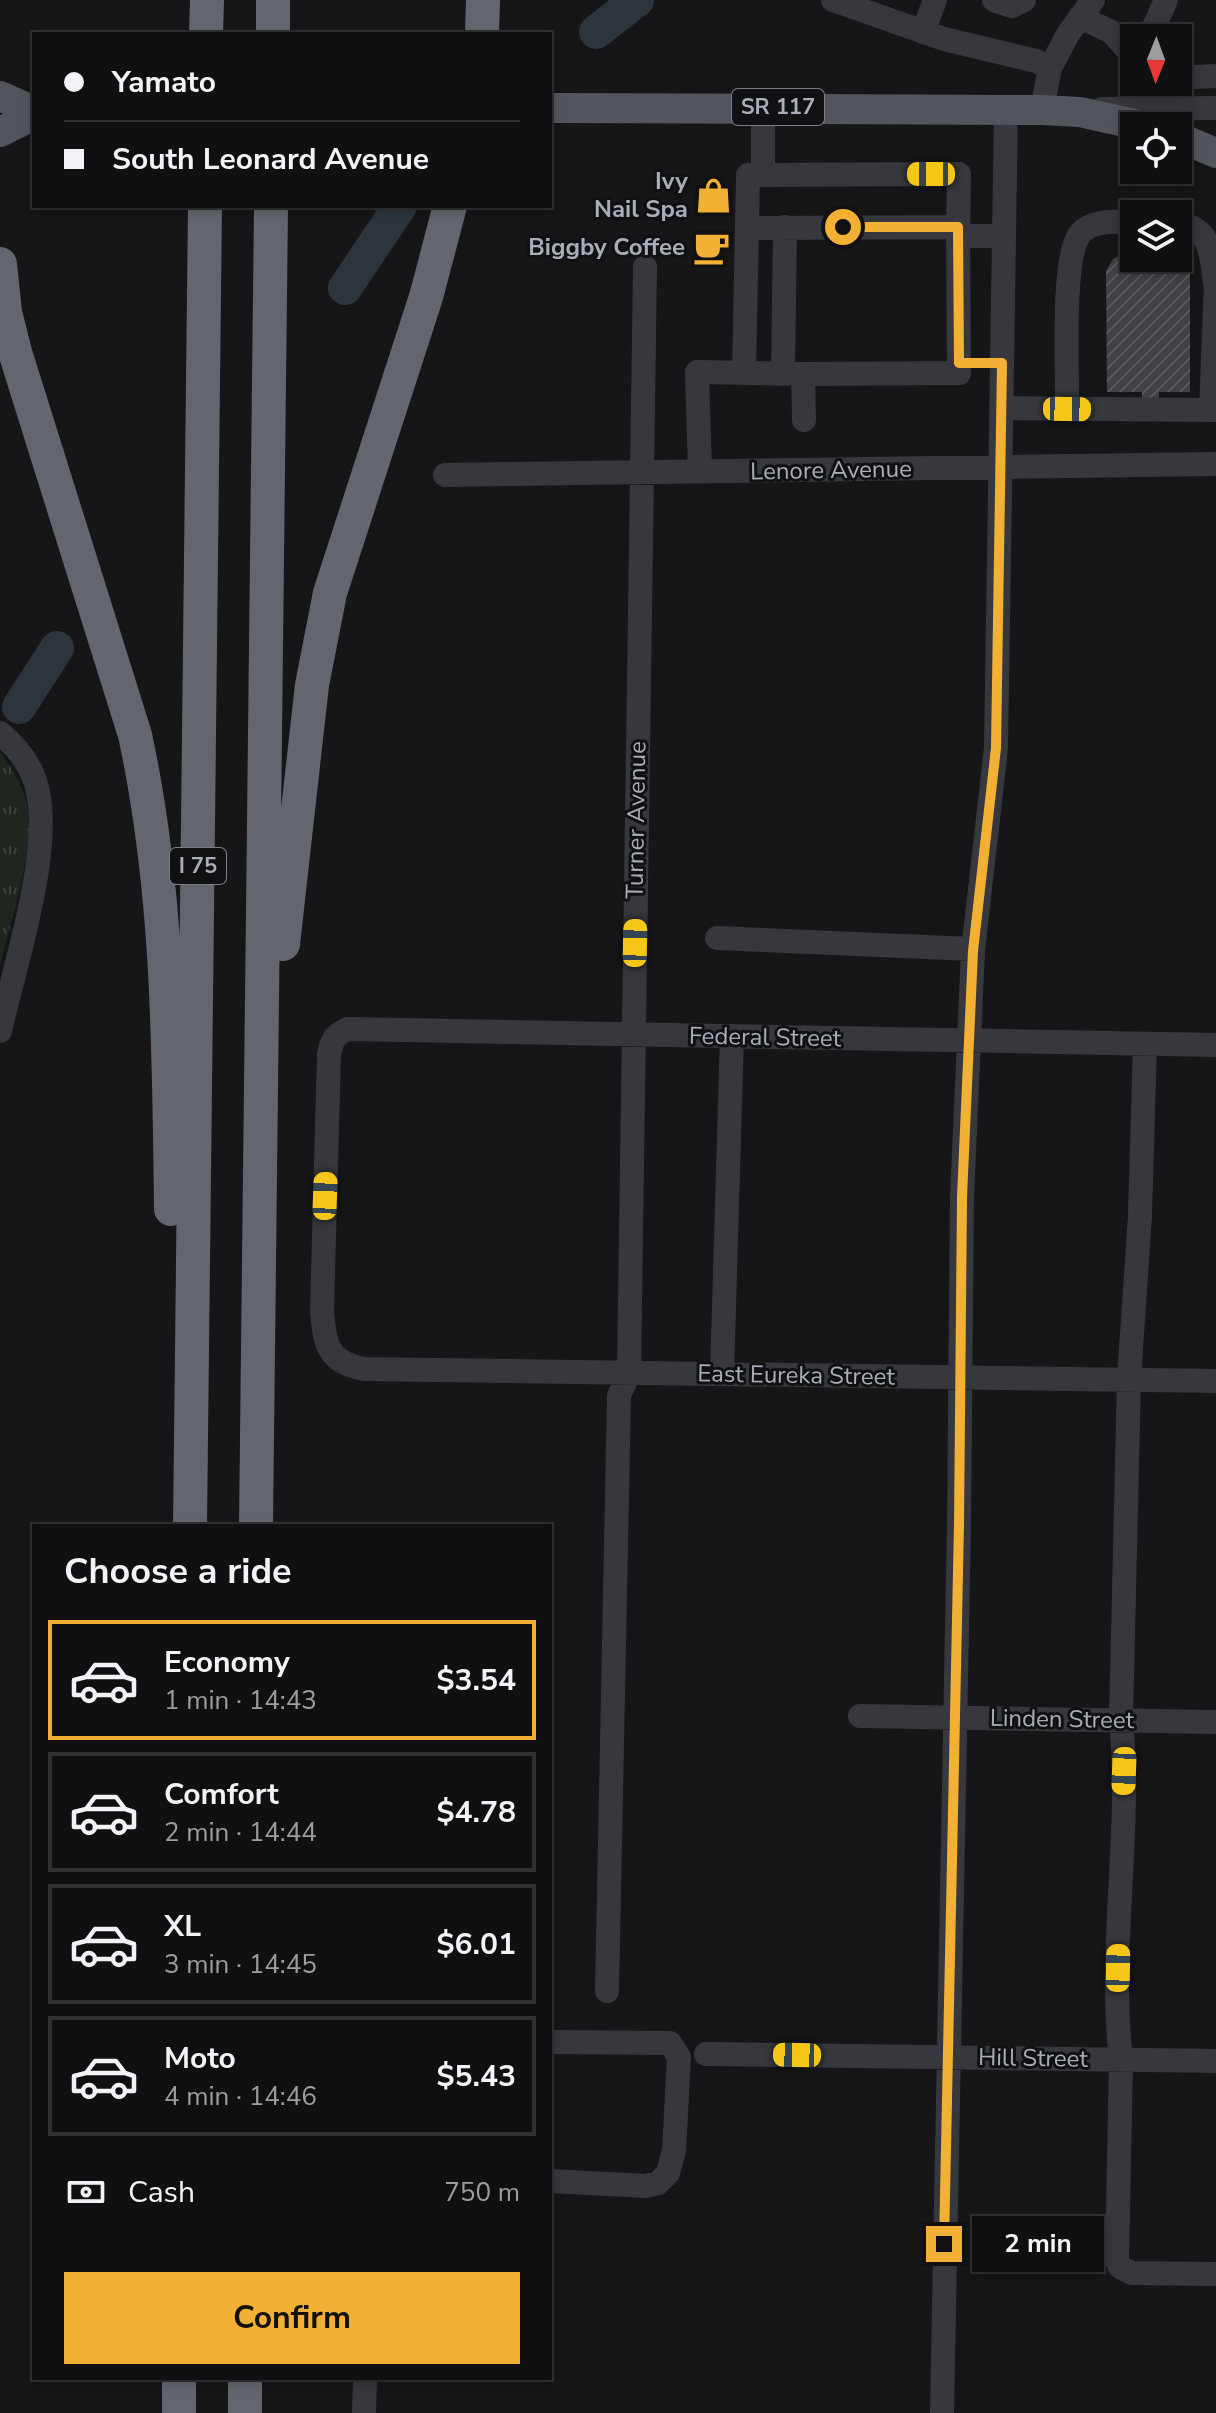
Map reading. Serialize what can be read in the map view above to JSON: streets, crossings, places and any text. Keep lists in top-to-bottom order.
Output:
{
  "streets": {
    "highway": ["I 75"],
    "main road": ["SR 117"],
    "street": [
      "Lenore Avenue",
      "Turner Avenue",
      "Federal Street",
      "East Eureka Street",
      "Linden Street",
      "Hill Street"
    ]
  },
  "crossings": [
    ["Lenore Avenue", "Turner Avenue"],
    ["Turner Avenue", "Federal Street"],
    ["Turner Avenue", "East Eureka Street"],
    ["Federal Street", "East Eureka Street"]
  ],
  "places": {
    "shop": ["Ivy Nail Spa"],
    "cafe": ["Biggby Coffee"]
  },
  "north": "bottom",
  "page": {
    "banner": ["Yamato", "South Leonard Avenue"],
    "heading": "Choose a ride",
    "list": [
      {
        "name": "Economy",
        "note": "1 min · 14:43",
        "value": "$3.54"
      },
      {
        "name": "Comfort",
        "note": "2 min · 14:44",
        "value": "$4.78"
      },
      {
        "name": "XL",
        "note": "3 min · 14:45",
        "value": "$6.01"
      },
      {
        "name": "Moto",
        "note": "4 min · 14:46",
        "value": "$5.43"
      }
    ],
    "pay": ["Cash", "750 m"],
    "bubble": "2 min",
    "buttons": "Confirm"
  }
}
